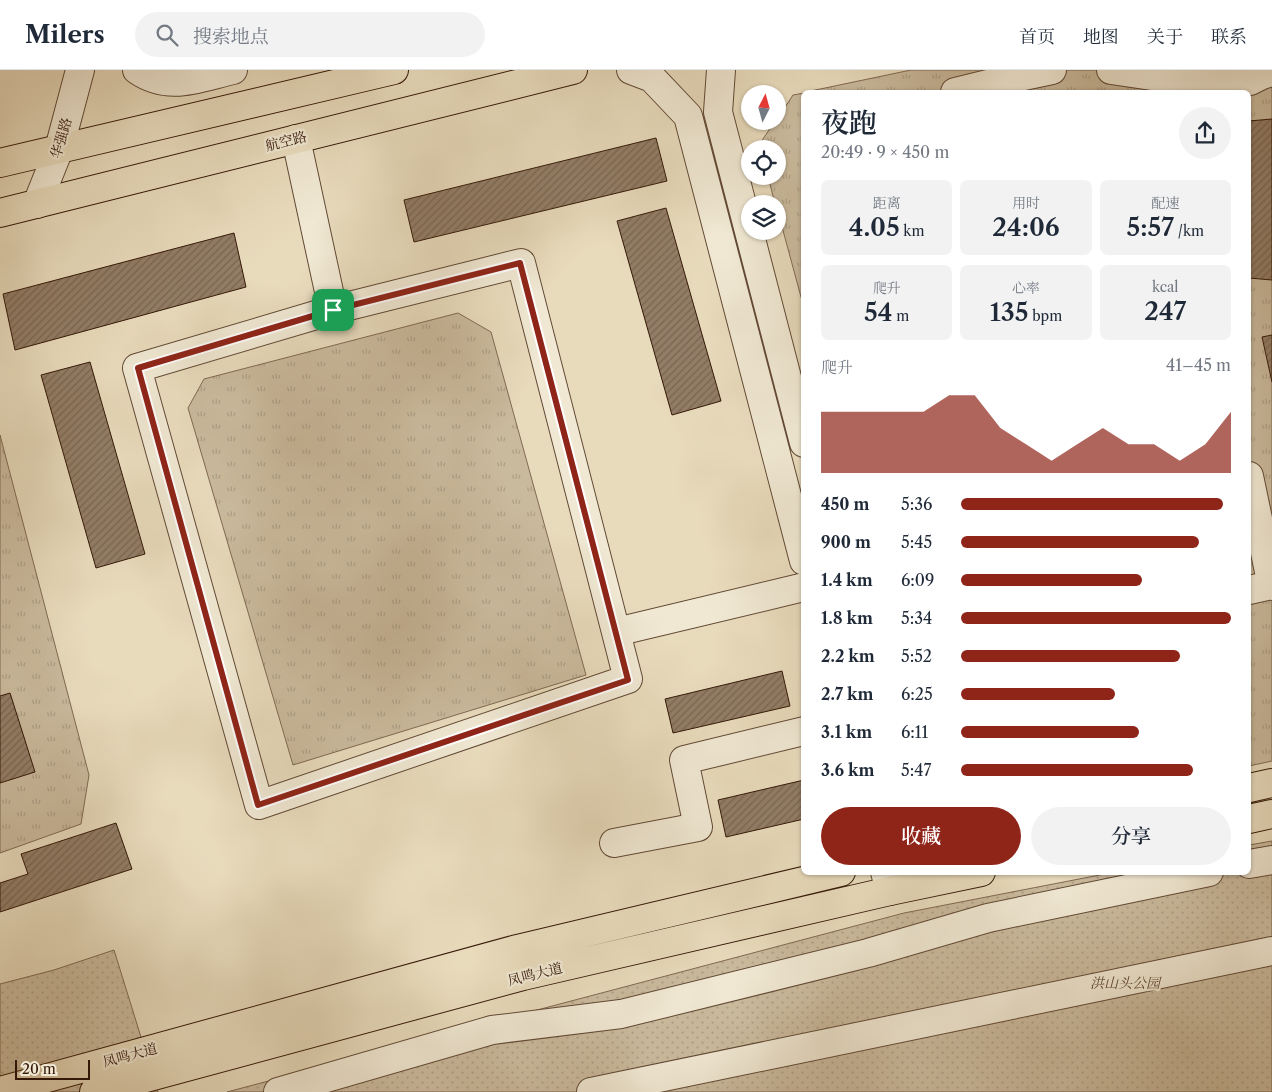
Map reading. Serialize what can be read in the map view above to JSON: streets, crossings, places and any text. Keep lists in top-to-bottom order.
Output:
{
  "streets": {
    "main road": ["航空路", "凤鸣大道"],
    "street": ["华强路"]
  },
  "crossings": [
    ["华强路", "航空路"]
  ],
  "parks": ["洪山头公园"],
  "scale_bar": "20 m",
  "north": "top",
  "page": {
    "header": "Milers",
    "search": "搜索地点",
    "nav": [
      "首页",
      "地图",
      "关于",
      "联系"
    ],
    "heading": ["夜跑", "20:49 · 9 × 450 m"],
    "stats": [
      ["距离", "4.05 km"],
      ["用时", "24:06"],
      ["配速", "5:57 /km"],
      ["爬升", "54 m"],
      ["心率", "135 bpm"],
      ["kcal", "247"]
    ],
    "chart": ["爬升", "41–45 m"],
    "list": [
      {
        "name": "450 m",
        "note": "5:36"
      },
      {
        "name": "900 m",
        "note": "5:45"
      },
      {
        "name": "1.4 km",
        "note": "6:09"
      },
      {
        "name": "1.8 km",
        "note": "5:34"
      },
      {
        "name": "2.2 km",
        "note": "5:52"
      },
      {
        "name": "2.7 km",
        "note": "6:25"
      },
      {
        "name": "3.1 km",
        "note": "6:11"
      },
      {
        "name": "3.6 km",
        "note": "5:47"
      }
    ],
    "buttons": ["收藏", "分享"],
    "scale": "20 m"
  }
}
